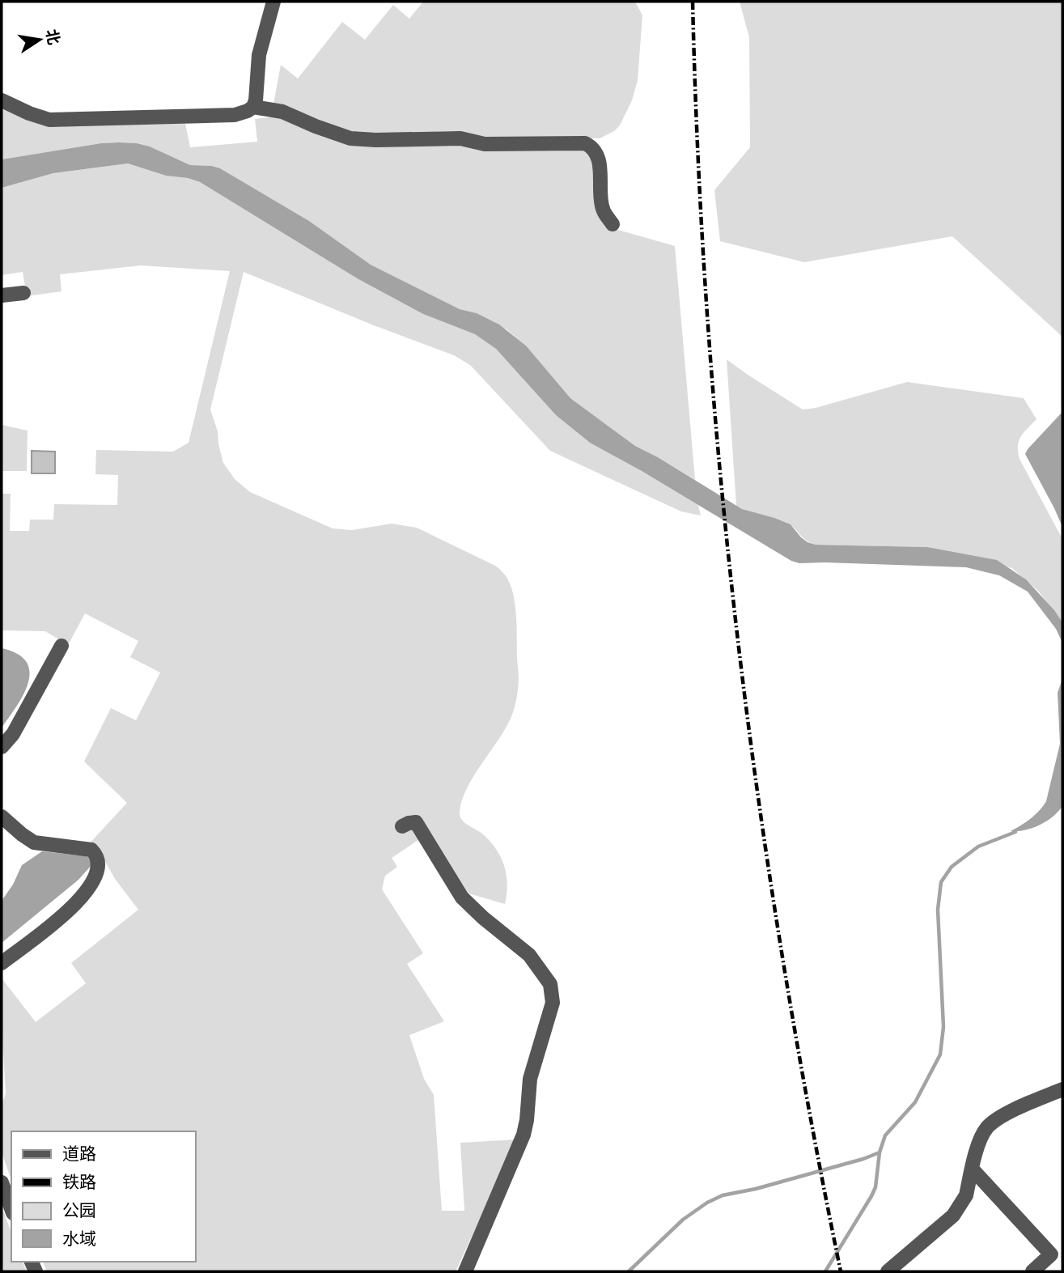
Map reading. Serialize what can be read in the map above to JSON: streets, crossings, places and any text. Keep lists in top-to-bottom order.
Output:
{
  "legend": [
    "道路",
    "铁路",
    "公园",
    "水域"
  ],
  "north": "right"
}
